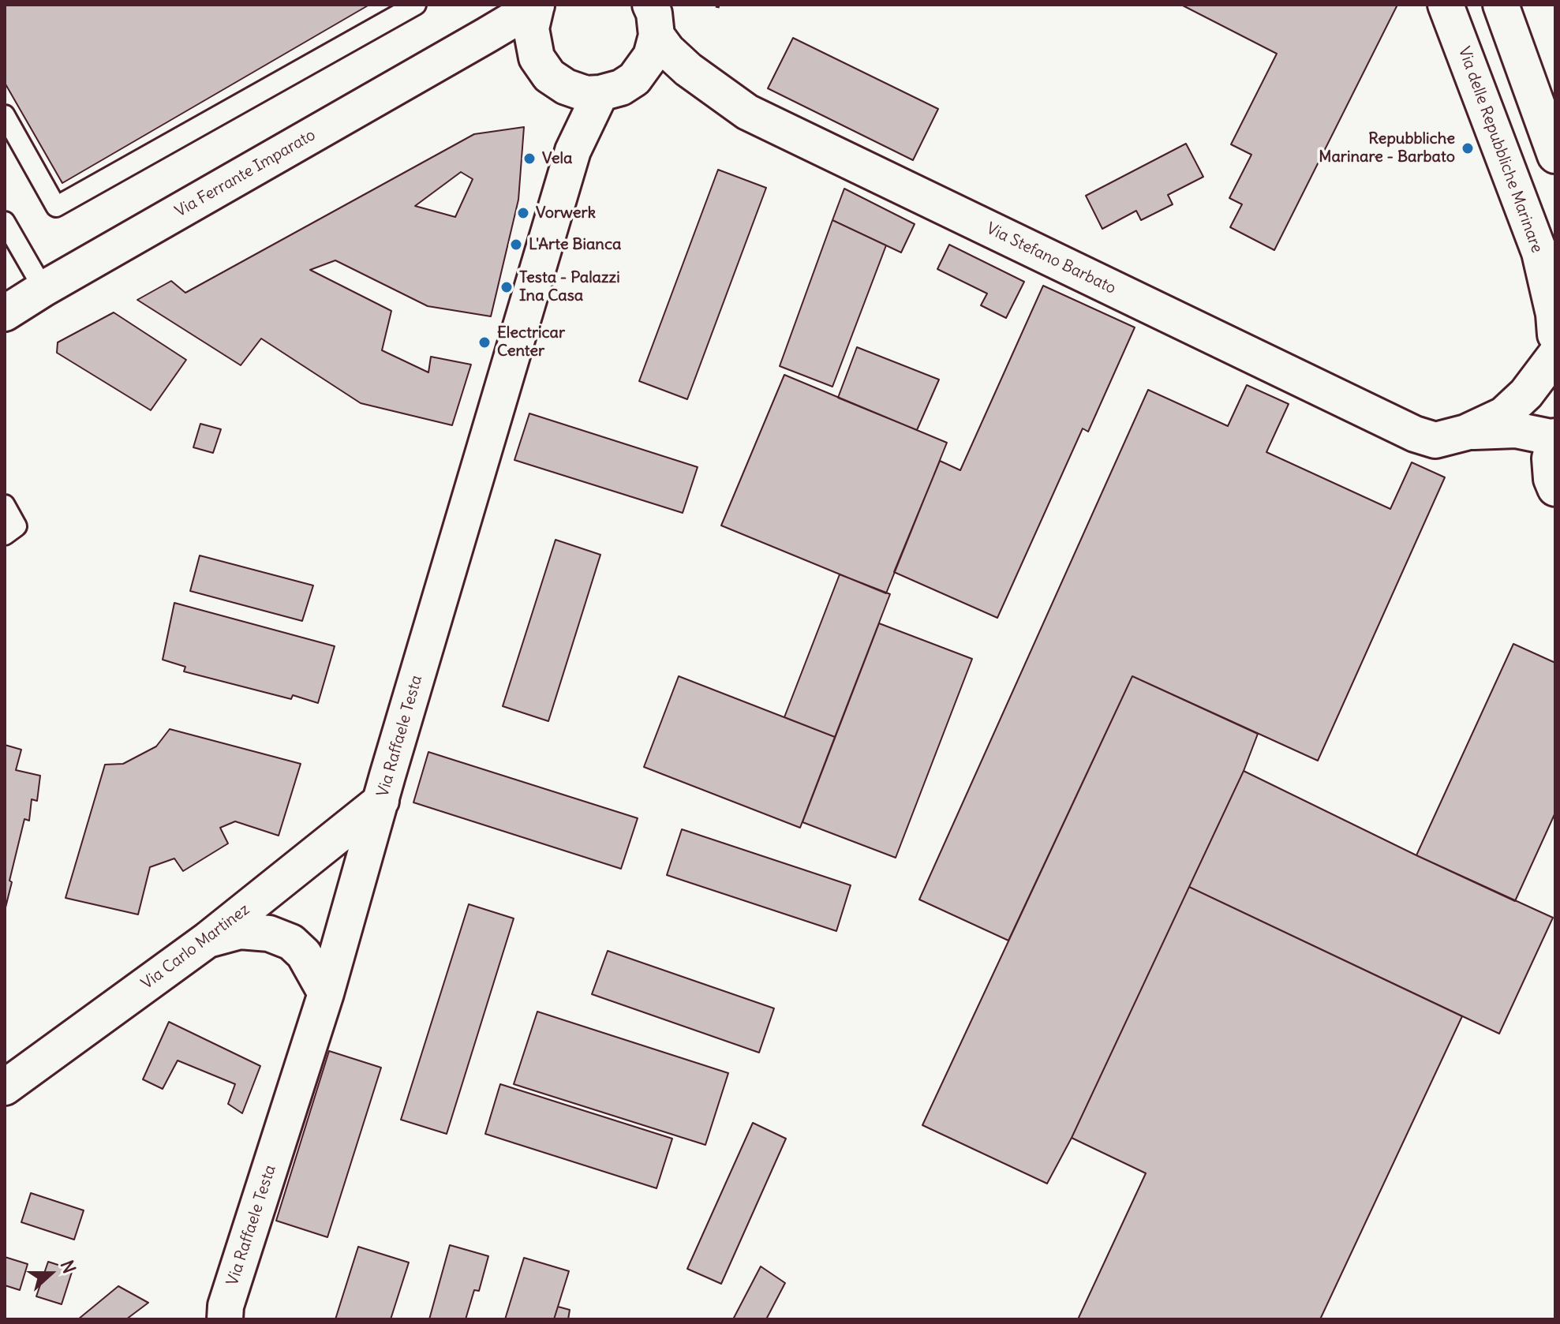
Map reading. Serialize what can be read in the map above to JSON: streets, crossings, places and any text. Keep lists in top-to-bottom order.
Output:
{
  "streets": {
    "street": [
      "Via delle Repubbliche Marinare",
      "Via Ferrante Imparato",
      "Via Stefano Barbato",
      "Via Raffaele Testa",
      "Via Carlo Martinez"
    ]
  },
  "crossings": [
    ["Via Raffaele Testa", "Via Carlo Martinez"]
  ],
  "places": [
    "Repubbliche Marinare - Barbato",
    "Vela",
    "Vorwerk",
    "L'Arte Bianca",
    "Testa - Palazzi Ina Casa",
    "Electricar Center"
  ],
  "north": "right"
}
